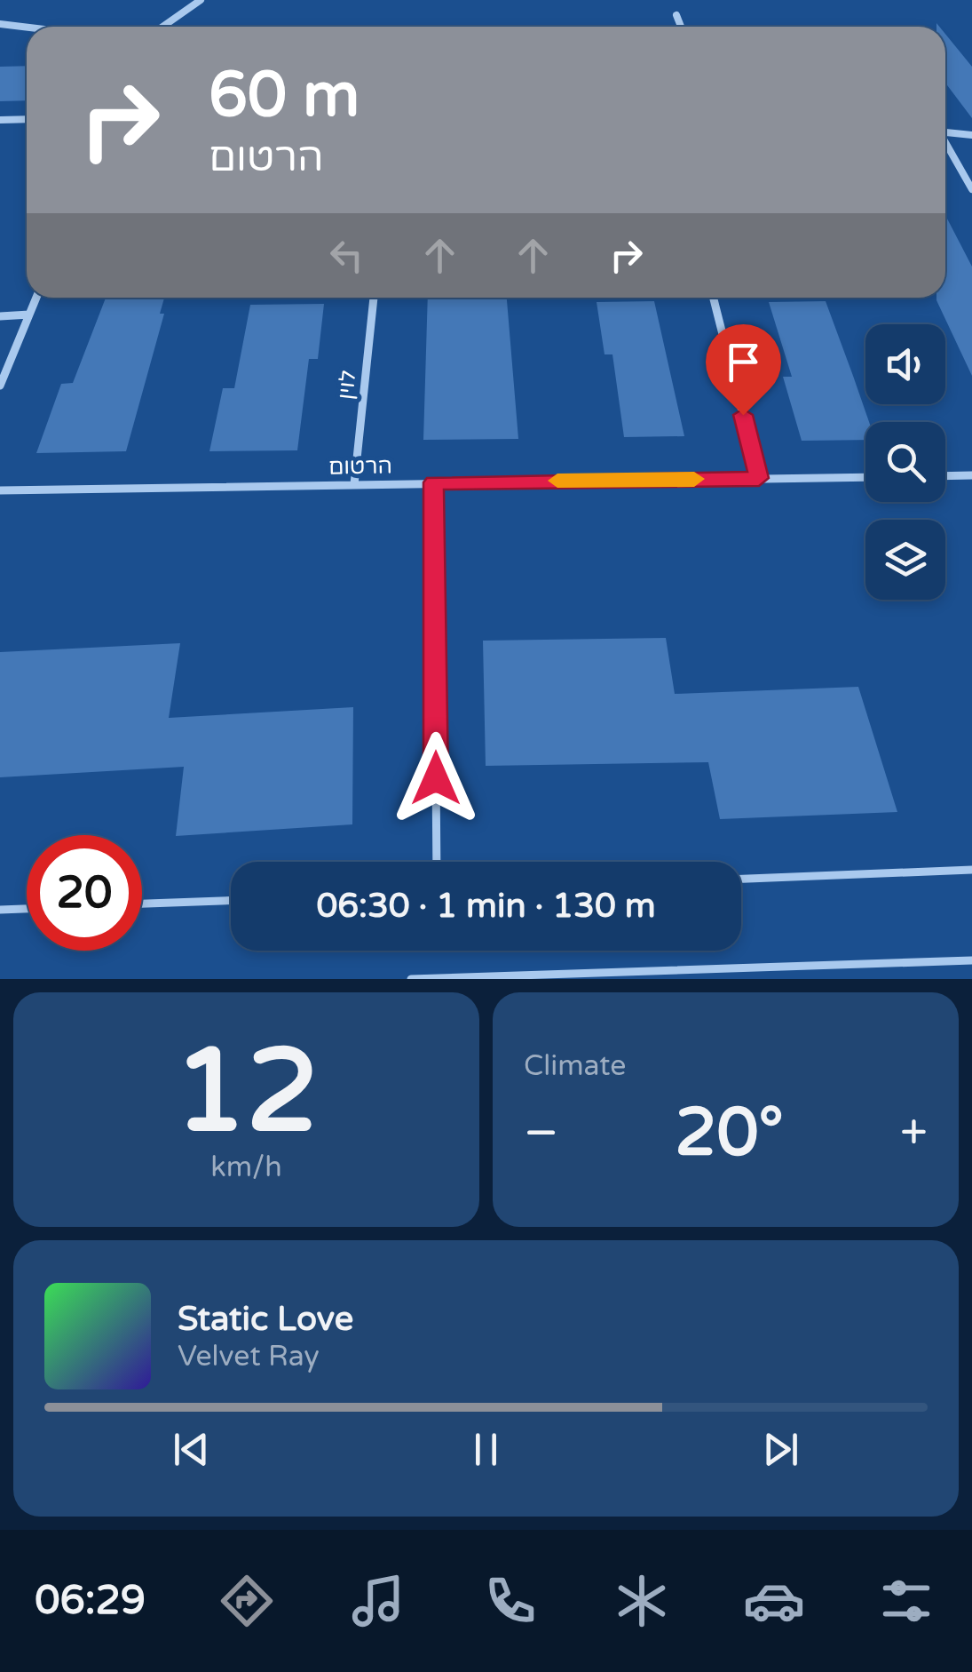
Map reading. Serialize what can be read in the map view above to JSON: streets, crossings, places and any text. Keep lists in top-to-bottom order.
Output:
{
  "streets": {
    "street": ["לוין", "הרטום"]
  },
  "crossings": [
    ["לוין", "הרטום"]
  ],
  "page": {
    "turn": ["60 m", "הרטום"],
    "limit": "20",
    "trip": "06:30 · 1 min · 130 m",
    "tile": [
      ["12", "km/h"],
      "Climate"
    ],
    "heat": ["−", "20°", "+"],
    "song": ["Static Love", "Velvet Ray"],
    "tabs": "06:29"
  }
}
